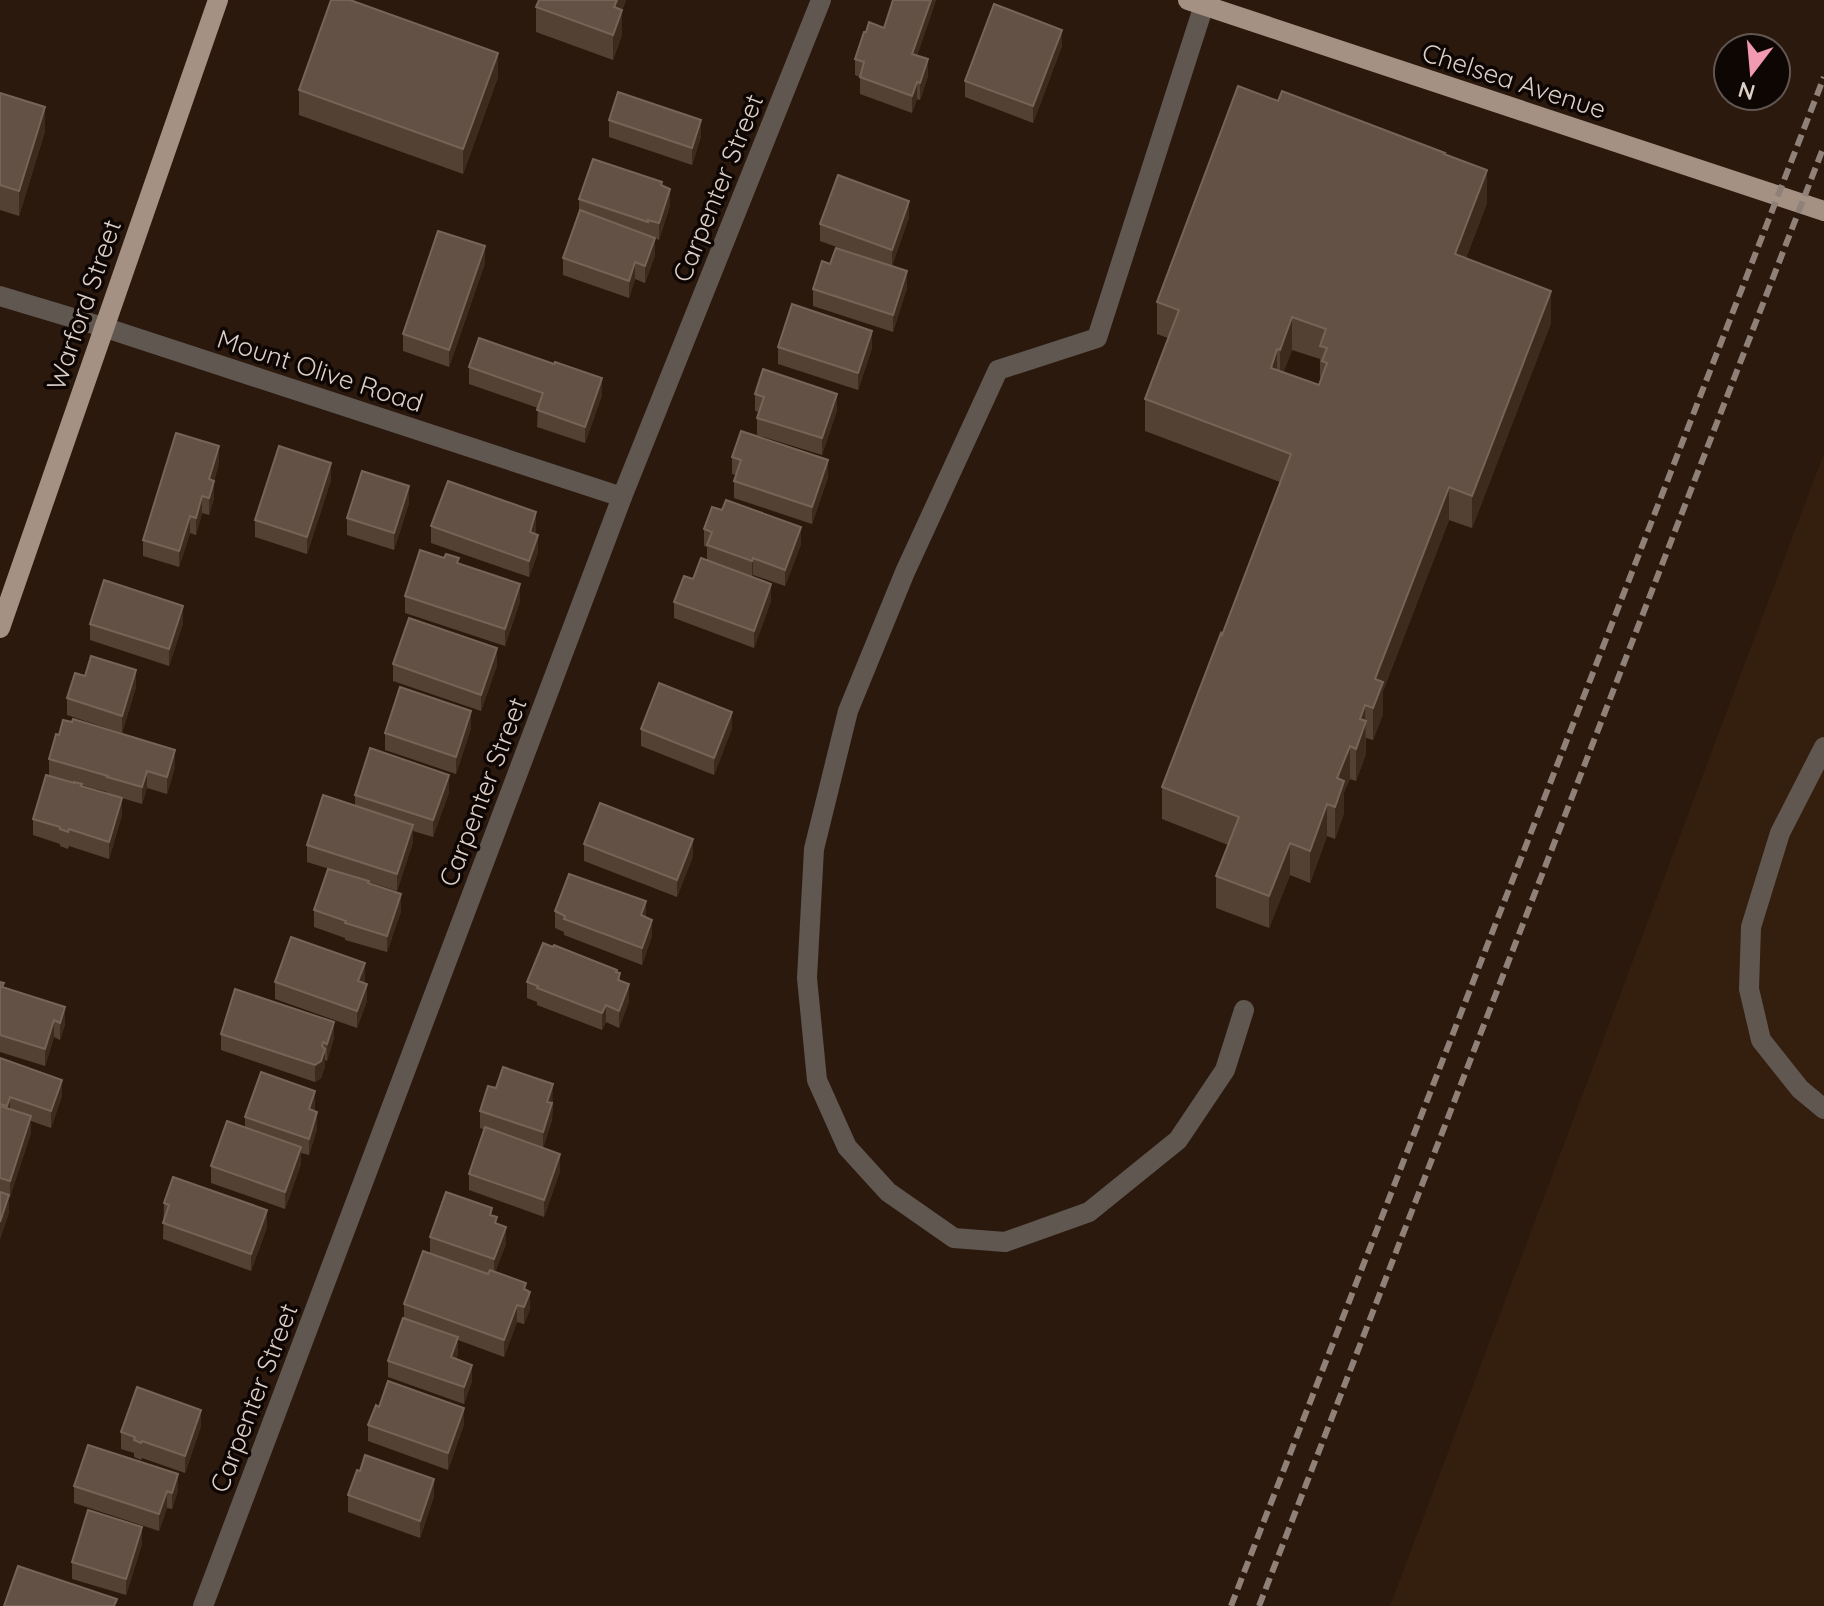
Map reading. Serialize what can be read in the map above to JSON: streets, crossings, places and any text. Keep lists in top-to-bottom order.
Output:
{
  "streets": {
    "main road": ["Chelsea Avenue", "Warford Street"],
    "street": ["Carpenter Street", "Mount Olive Road"]
  },
  "crossings": [
    ["Carpenter Street", "Mount Olive Road"],
    ["Warford Street", "Mount Olive Road"]
  ],
  "north": "bottom"
}
